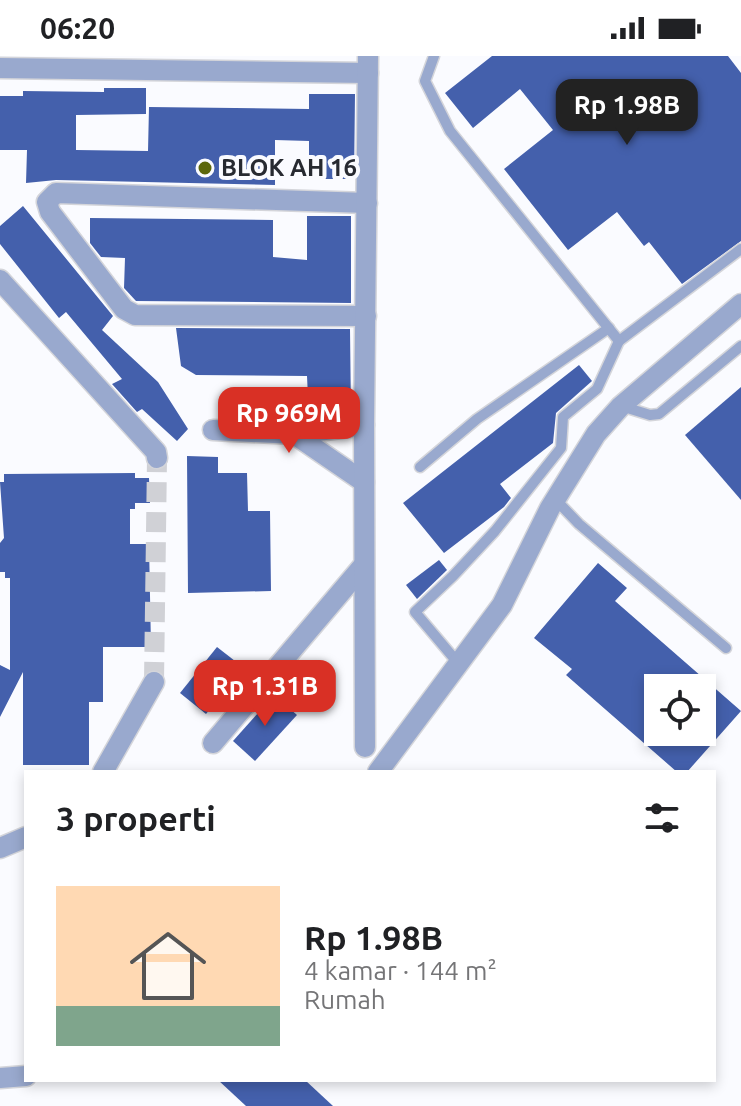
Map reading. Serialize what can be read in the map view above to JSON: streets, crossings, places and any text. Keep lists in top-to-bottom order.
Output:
{
  "places": ["BLOK AH 16"],
  "page": {
    "status": "06:20",
    "price": ["Rp 1.98B", "Rp 969M", "Rp 1.31B"],
    "heading": "3 properti",
    "list": [
      {
        "name": "Rp 1.98B",
        "note": "4 kamar · 144 m² · Rumah"
      }
    ]
  }
}
